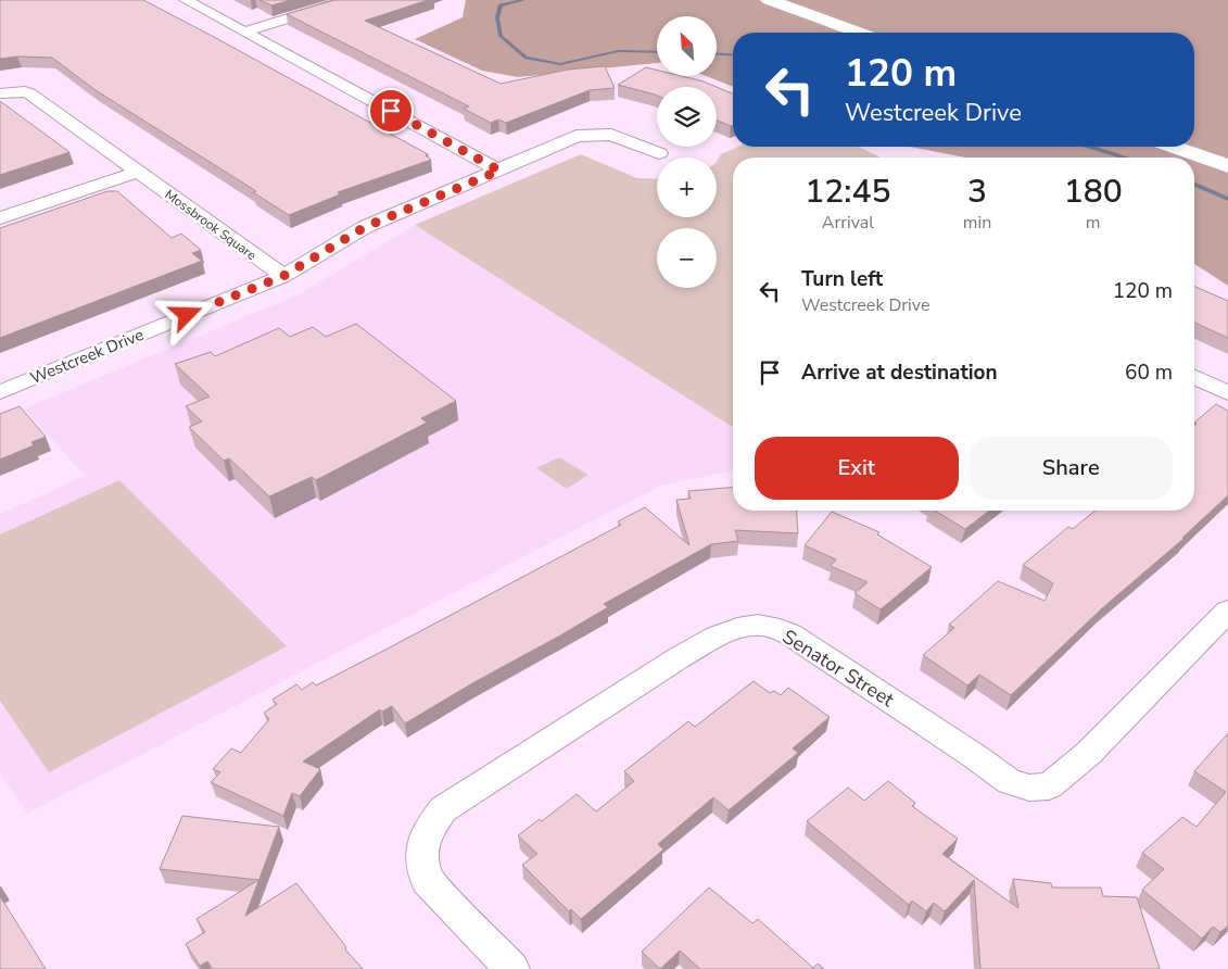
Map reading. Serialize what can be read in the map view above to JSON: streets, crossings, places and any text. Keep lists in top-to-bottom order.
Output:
{
  "streets": {
    "street": ["Mossbrook Square", "Westcreek Drive", "Senator Street"]
  },
  "crossings": [
    ["Mossbrook Square", "Westcreek Drive"]
  ],
  "north": "top left",
  "page": {
    "map_buttons": ["+", "−"],
    "turn": ["120 m", "Westcreek Drive"],
    "eta": [
      "12:45",
      "Arrival",
      "3",
      "min",
      "180",
      "m"
    ],
    "list": [
      {
        "name": "Turn left",
        "note": "Westcreek Drive",
        "value": "120 m"
      },
      {
        "name": "Arrive at destination",
        "value": "60 m"
      }
    ],
    "buttons": ["Exit", "Share"]
  }
}
